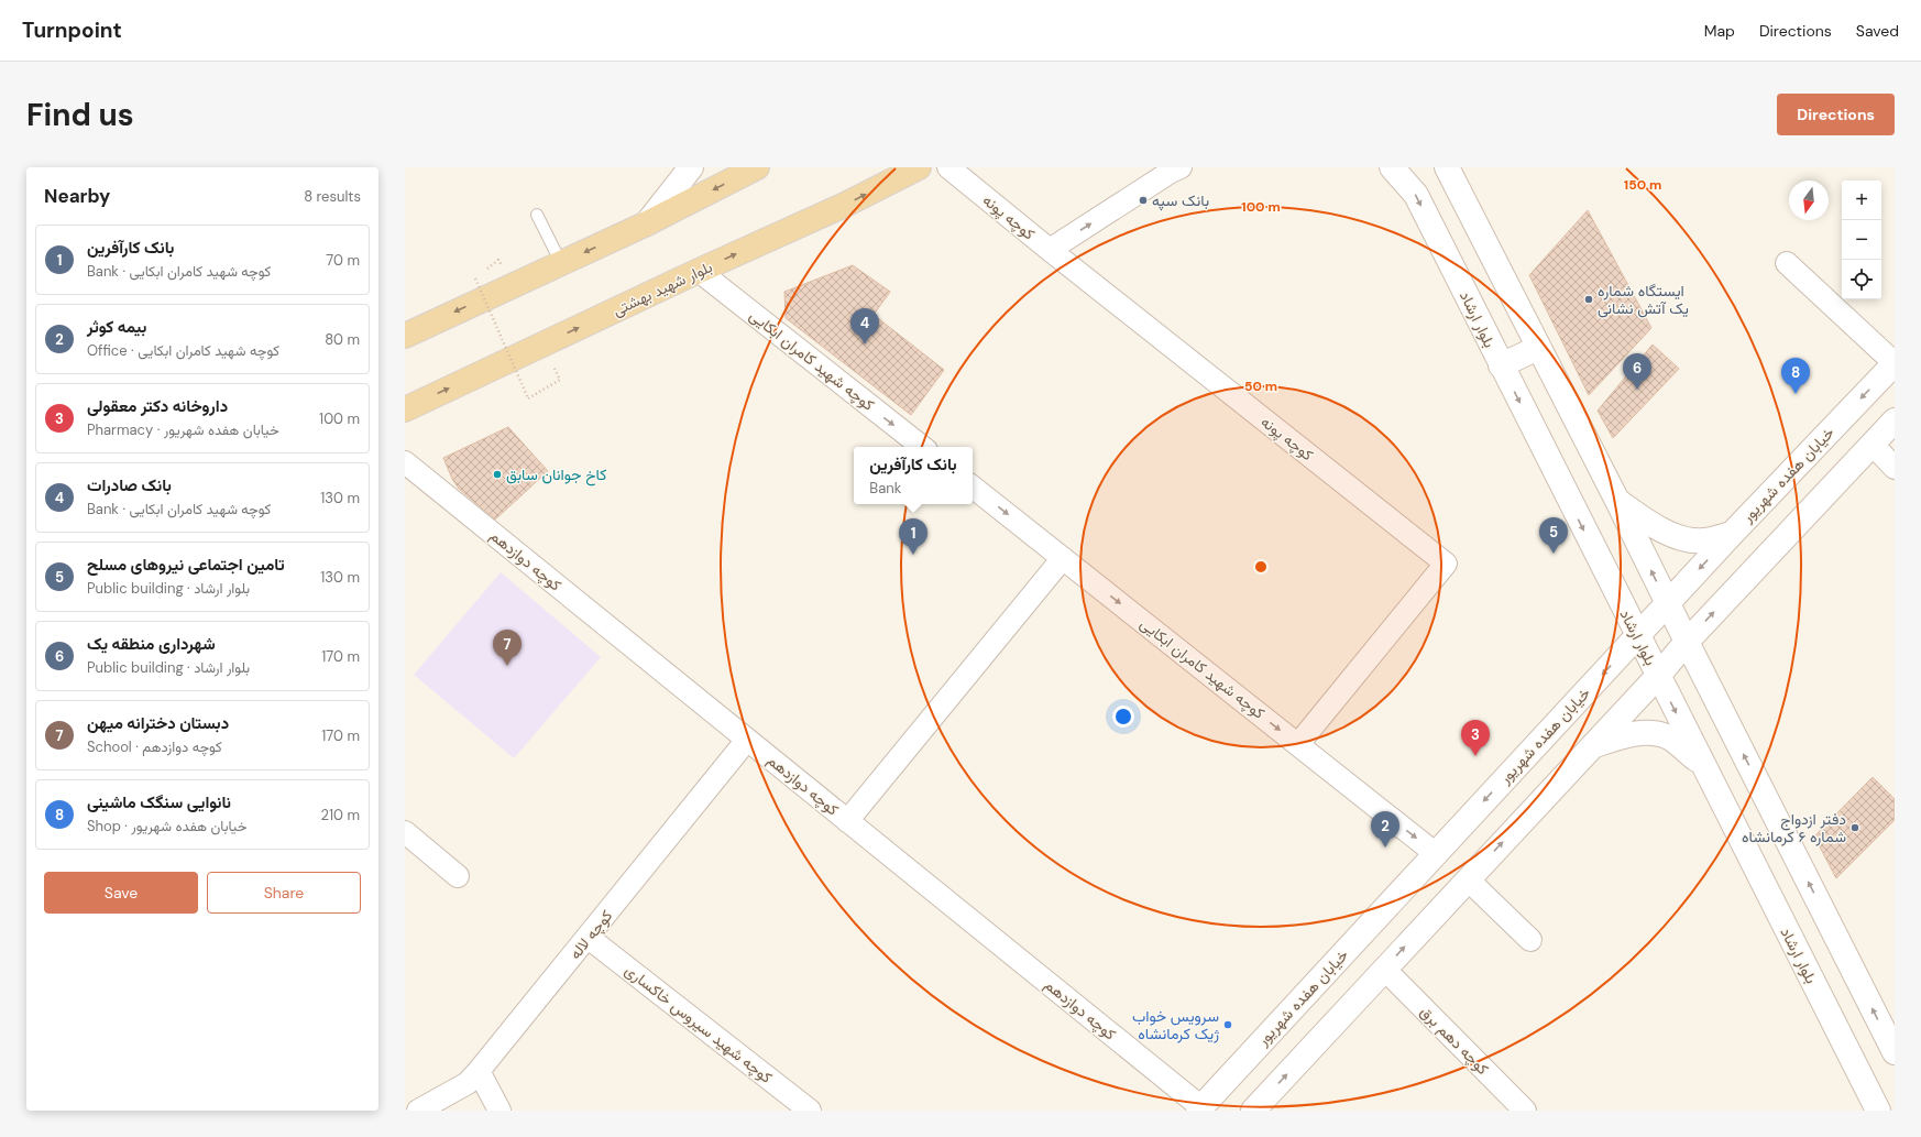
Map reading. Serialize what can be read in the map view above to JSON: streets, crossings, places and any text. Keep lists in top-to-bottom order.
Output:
{
  "streets": {
    "main road": ["بلوار شهید بهشتی", "بلوار ارشاد", "خیابان هفده شهریور"],
    "street": [
      "کوچه پونه",
      "کوچه شهید کامران ابکایی",
      "کوچه دوازدهم",
      "کوچه لاله",
      "کوچه شهید سیروس خاکساری",
      "کوچه دهم برق"
    ]
  },
  "crossings": [
    ["کوچه پونه", "کوچه شهید کامران ابکایی"],
    ["بلوار شهید بهشتی", "کوچه شهید کامران ابکایی"],
    ["بلوار ارشاد", "خیابان هفده شهریور"],
    ["کوچه شهید کامران ابکایی", "خیابان هفده شهریور"],
    ["خیابان هفده شهریور", "کوچه دوازدهم"],
    ["کوچه دوازدهم", "کوچه لاله"],
    ["کوچه لاله", "کوچه شهید سیروس خاکساری"]
  ],
  "one_way": ["کوچه شهید کامران ابکایی"],
  "places": [
    "بانک سپه",
    "ایستگاه شماره یک آتش نشانی",
    "کاخ جوانان سابق",
    "دفتر ازدواج شماره ۶ کرمانشاه",
    "سرویس خواب ژیک کرمانشاه"
  ],
  "north": "bottom",
  "page": {
    "header": "Turnpoint",
    "nav": ["Map", "Directions", "Saved"],
    "buttons": [
      "Directions",
      ["Save", "Share"]
    ],
    "title": "Find us",
    "heading": ["Nearby", "8 results"],
    "map_buttons": ["+", "−"],
    "list": [
      {
        "mark": "1",
        "name": "بانک کارآفرین",
        "note": "Bank · کوچه شهید کامران ابکایی",
        "value": "70 m"
      },
      {
        "mark": "2",
        "name": "بیمه کوثر",
        "note": "Office · کوچه شهید کامران ابکایی",
        "value": "80 m"
      },
      {
        "mark": "3",
        "name": "داروخانه دکتر معقولی",
        "note": "Pharmacy · خیابان هفده شهریور",
        "value": "100 m"
      },
      {
        "mark": "4",
        "name": "بانک صادرات",
        "note": "Bank · کوچه شهید کامران ابکایی",
        "value": "130 m"
      },
      {
        "mark": "5",
        "name": "تامین اجتماعی نیروهای مسلح",
        "note": "Public building · بلوار ارشاد",
        "value": "130 m"
      },
      {
        "mark": "6",
        "name": "شهرداری منطقه یک",
        "note": "Public building · بلوار ارشاد",
        "value": "170 m"
      },
      {
        "mark": "7",
        "name": "دبستان دخترانه میهن",
        "note": "School · کوچه دوازدهم",
        "value": "170 m"
      },
      {
        "mark": "8",
        "name": "نانوایی سنگک ماشینی",
        "note": "Shop · خیابان هفده شهریور",
        "value": "210 m"
      }
    ],
    "pins": [
      "4",
      "6",
      "8",
      "5",
      "1",
      "7",
      "3",
      "2"
    ],
    "popup": ["بانک کارآفرین", "Bank"]
  },
  "rings": ["150 m", "100 m", "50 m"]
}
